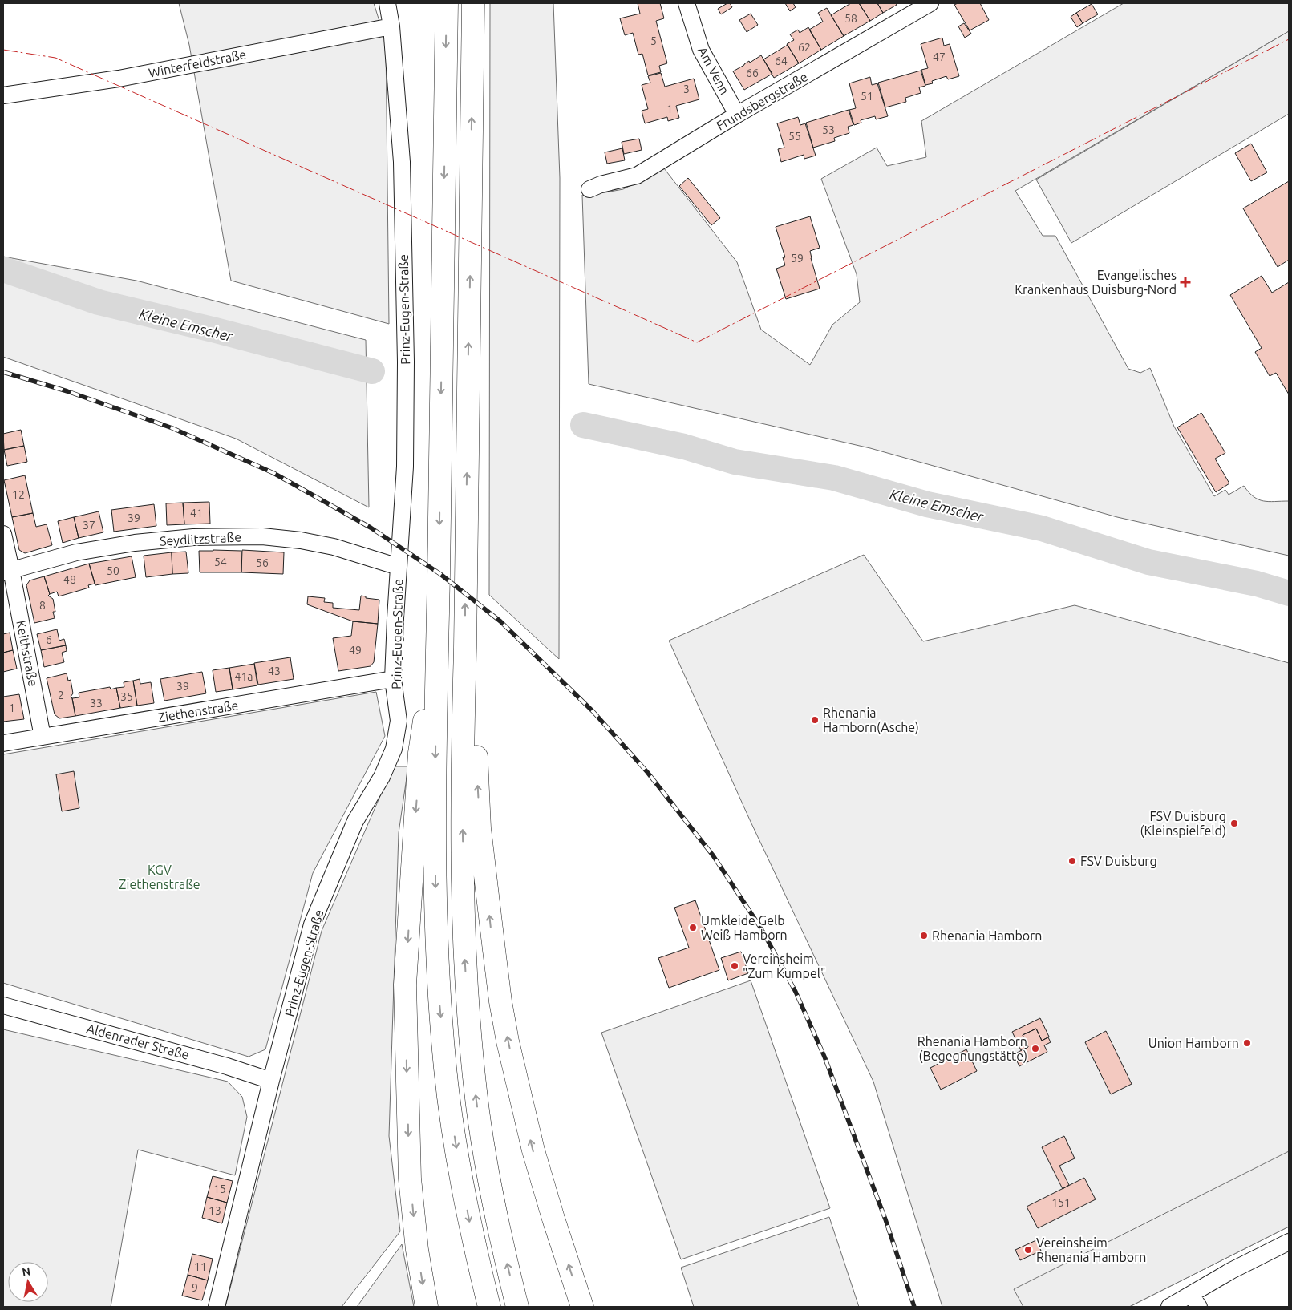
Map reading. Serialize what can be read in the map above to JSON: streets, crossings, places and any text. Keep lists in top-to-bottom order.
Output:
{
  "streets": {
    "street": [
      "Winterfeldstraße",
      "Am Venn",
      "Frundsbergstraße",
      "Prinz-Eugen-Straße",
      "Seydlitzstraße",
      "Keithstraße",
      "Ziethenstraße",
      "Aldenrader Straße"
    ]
  },
  "crossings": [
    ["Winterfeldstraße", "Prinz-Eugen-Straße"],
    ["Am Venn", "Frundsbergstraße"],
    ["Prinz-Eugen-Straße", "Seydlitzstraße"],
    ["Prinz-Eugen-Straße", "Ziethenstraße"],
    ["Prinz-Eugen-Straße", "Aldenrader Straße"],
    ["Seydlitzstraße", "Keithstraße"],
    ["Keithstraße", "Ziethenstraße"]
  ],
  "water": ["Kleine Emscher"],
  "parks": ["KGV Ziethenstraße"],
  "places": {
    "health": ["Evangelisches Krankenhaus Duisburg-Nord"],
    "other": [
      "Rhenania Hamborn(Asche)",
      "FSV Duisburg (Kleinspielfeld)",
      "FSV Duisburg",
      "Umkleide Gelb Weiß Hamborn",
      "Rhenania Hamborn",
      "Vereinsheim \"Zum Kumpel\"",
      "Union Hamborn",
      "Rhenania Hamborn (Begegnungstätte)",
      "Vereinsheim Rhenania Hamborn"
    ]
  },
  "house_numbers": [
    "58",
    "5",
    "62",
    "47",
    "64",
    "66",
    "3",
    "51",
    "1",
    "53",
    "55",
    "59",
    "12",
    "41",
    "39",
    "37",
    "54",
    "56",
    "50",
    "48",
    "8",
    "6",
    "49",
    "43",
    "41a",
    "39",
    "2",
    "35",
    "33",
    "1",
    "15",
    "151",
    "13",
    "11",
    "9"
  ],
  "north": "top"
}
